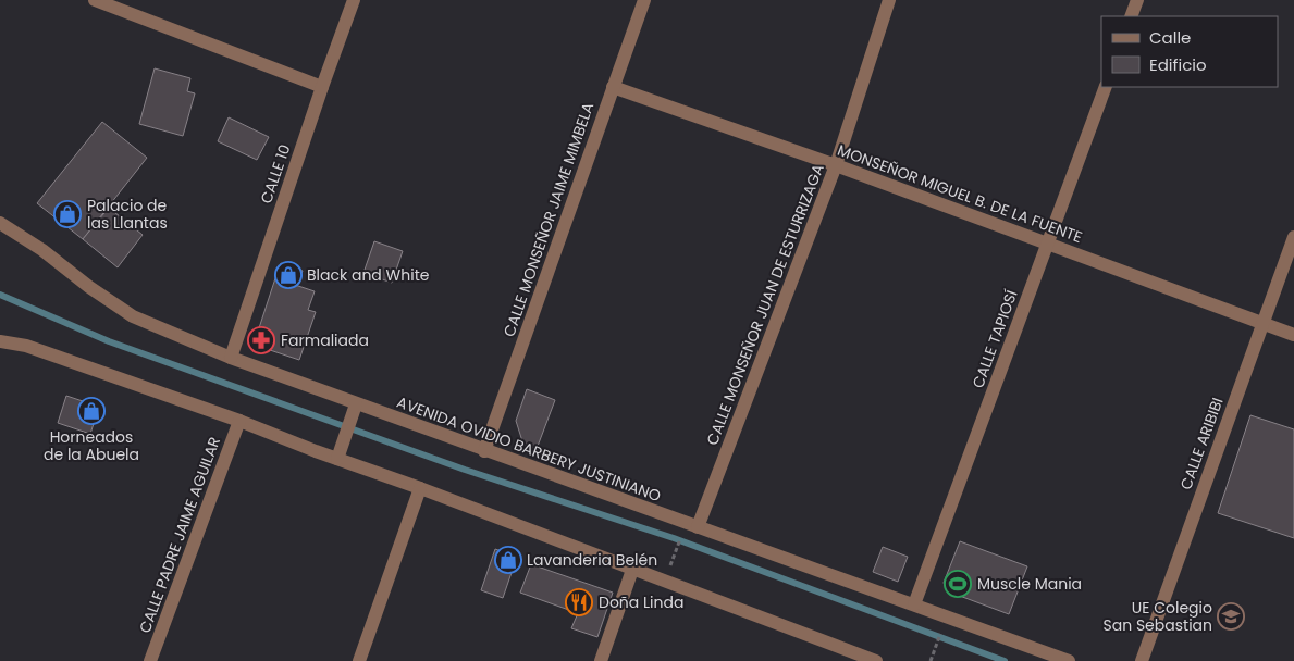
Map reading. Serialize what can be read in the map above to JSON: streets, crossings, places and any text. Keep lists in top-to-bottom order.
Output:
{
  "streets": {
    "street": [
      "CALLE 10",
      "MONSEÑOR MIGUEL B. DE LA FUENTE",
      "CALLE MONSEÑOR JAIME MIMBELA",
      "CALLE MONSEÑOR JUAN DE ESTURRIZAGA",
      "CALLE TAPIOSÍ",
      "CALLE ARIBIBI",
      "AVENIDA OVIDIO BARBERY JUSTINIANO",
      "CALLE PADRE JAIME AGUILAR"
    ]
  },
  "crossings": [
    ["CALLE 10", "AVENIDA OVIDIO BARBERY JUSTINIANO"],
    ["MONSEÑOR MIGUEL B. DE LA FUENTE", "CALLE MONSEÑOR JAIME MIMBELA"],
    ["MONSEÑOR MIGUEL B. DE LA FUENTE", "CALLE MONSEÑOR JUAN DE ESTURRIZAGA"],
    ["MONSEÑOR MIGUEL B. DE LA FUENTE", "CALLE TAPIOSÍ"],
    ["MONSEÑOR MIGUEL B. DE LA FUENTE", "CALLE ARIBIBI"],
    ["CALLE MONSEÑOR JAIME MIMBELA", "AVENIDA OVIDIO BARBERY JUSTINIANO"],
    ["CALLE MONSEÑOR JUAN DE ESTURRIZAGA", "AVENIDA OVIDIO BARBERY JUSTINIANO"],
    ["CALLE TAPIOSÍ", "AVENIDA OVIDIO BARBERY JUSTINIANO"]
  ],
  "places": {
    "shop": [
      "Palacio de las Llantas",
      "Black and White",
      "Horneados de la Abuela",
      "Lavanderia Belén"
    ],
    "pharmacy": ["Farmaliada"],
    "sports": ["Muscle Mania"],
    "restaurant": ["Doña Linda"],
    "school or university": ["UE Colegio San Sebastian"]
  },
  "legend": ["Calle", "Edificio"]
}
